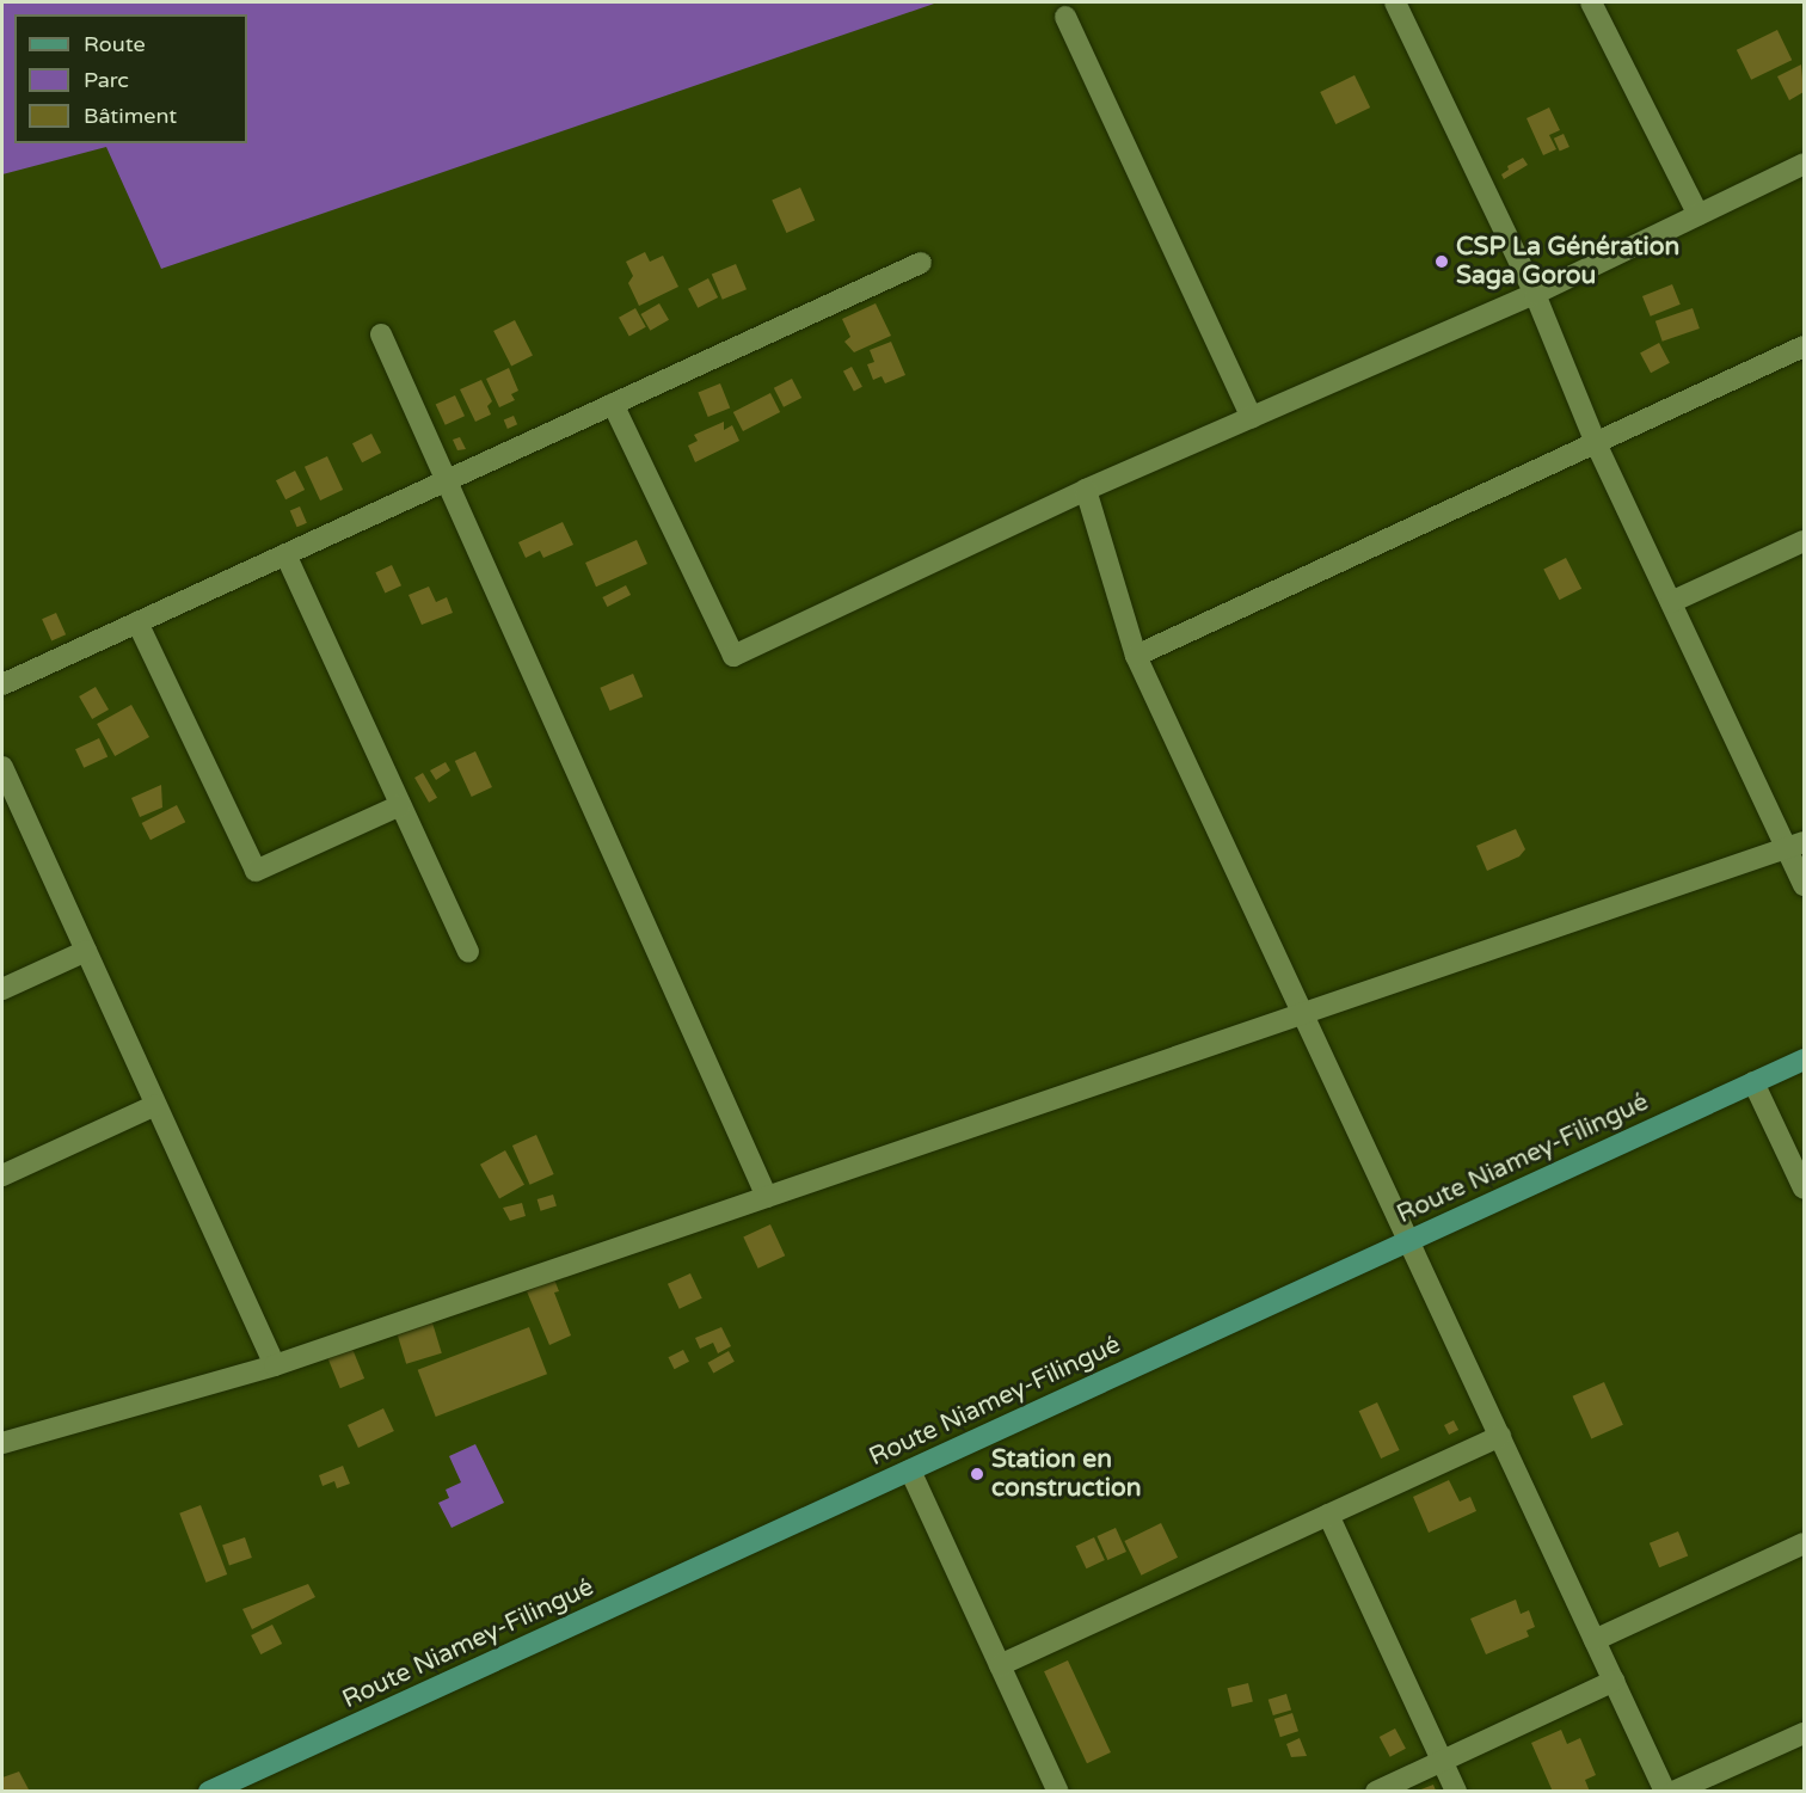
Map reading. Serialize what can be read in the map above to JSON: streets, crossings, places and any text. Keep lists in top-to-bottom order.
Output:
{
  "streets": {
    "main road": ["Route Niamey-Filingué"]
  },
  "places": ["CSP La Génération Saga Gorou", "Station en construction"],
  "legend": ["Route", "Parc", "Bâtiment"]
}
